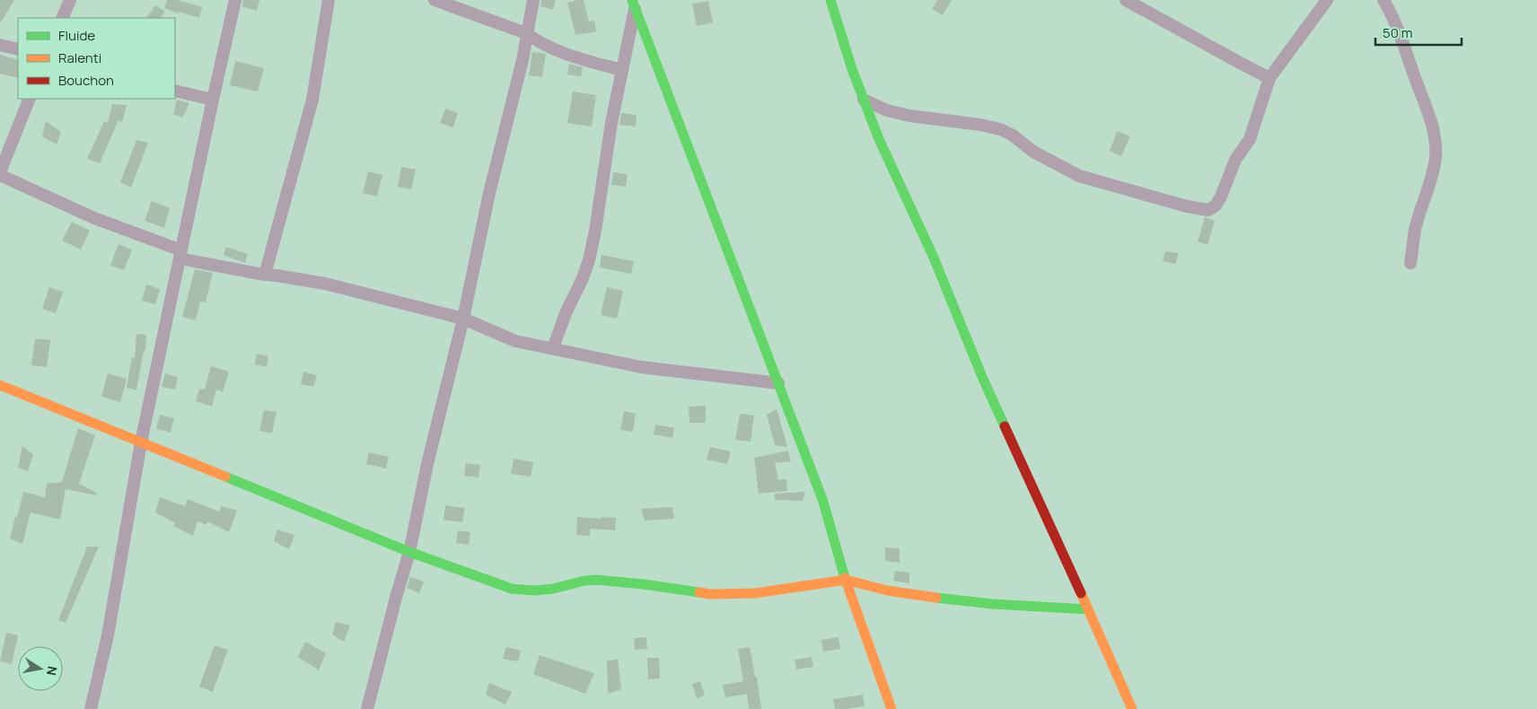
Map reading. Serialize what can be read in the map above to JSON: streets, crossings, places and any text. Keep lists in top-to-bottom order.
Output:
{
  "legend": ["Fluide", "Ralenti", "Bouchon"],
  "scale_bar": "50 m",
  "north": "right"
}
